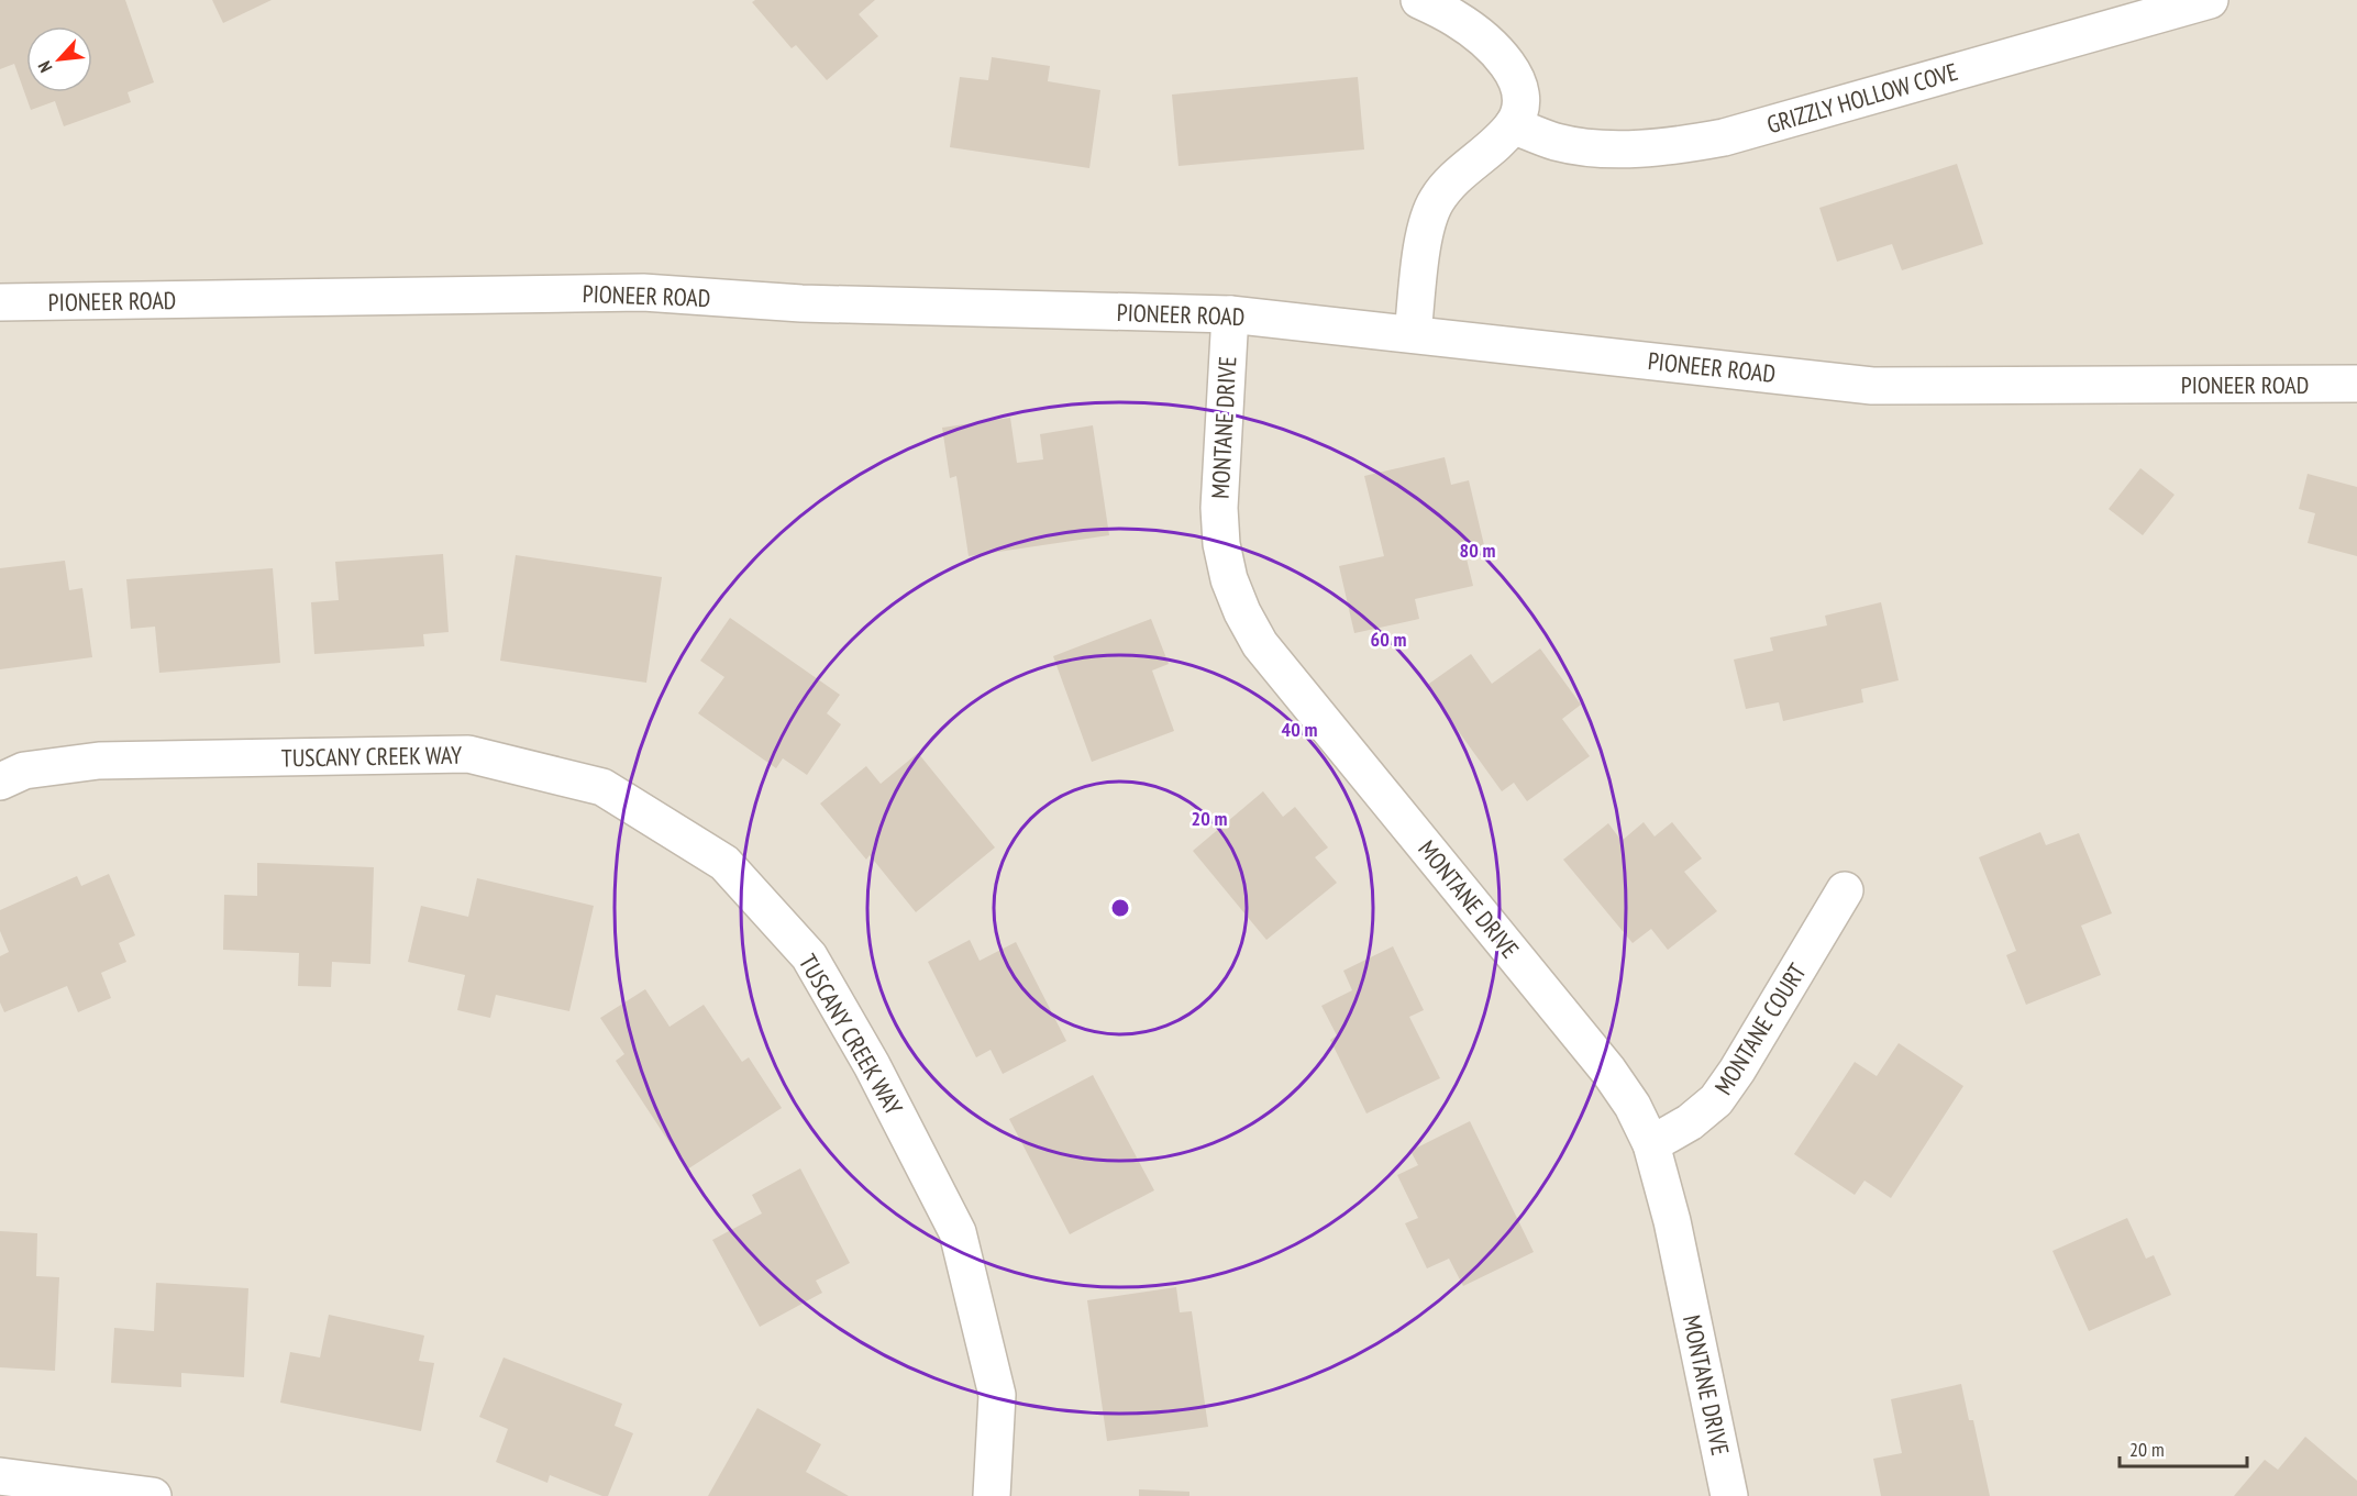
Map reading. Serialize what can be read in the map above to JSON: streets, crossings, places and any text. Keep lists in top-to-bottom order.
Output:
{
  "streets": {
    "street": [
      "GRIZZLY HOLLOW COVE",
      "PIONEER ROAD",
      "MONTANE DRIVE",
      "TUSCANY CREEK WAY",
      "MONTANE COURT"
    ]
  },
  "crossings": [
    ["PIONEER ROAD", "MONTANE DRIVE"],
    ["MONTANE DRIVE", "MONTANE COURT"]
  ],
  "scale_bar": "20 m",
  "north": "bottom left",
  "rings": [
    "80 m",
    "60 m",
    "40 m",
    "20 m"
  ]
}
